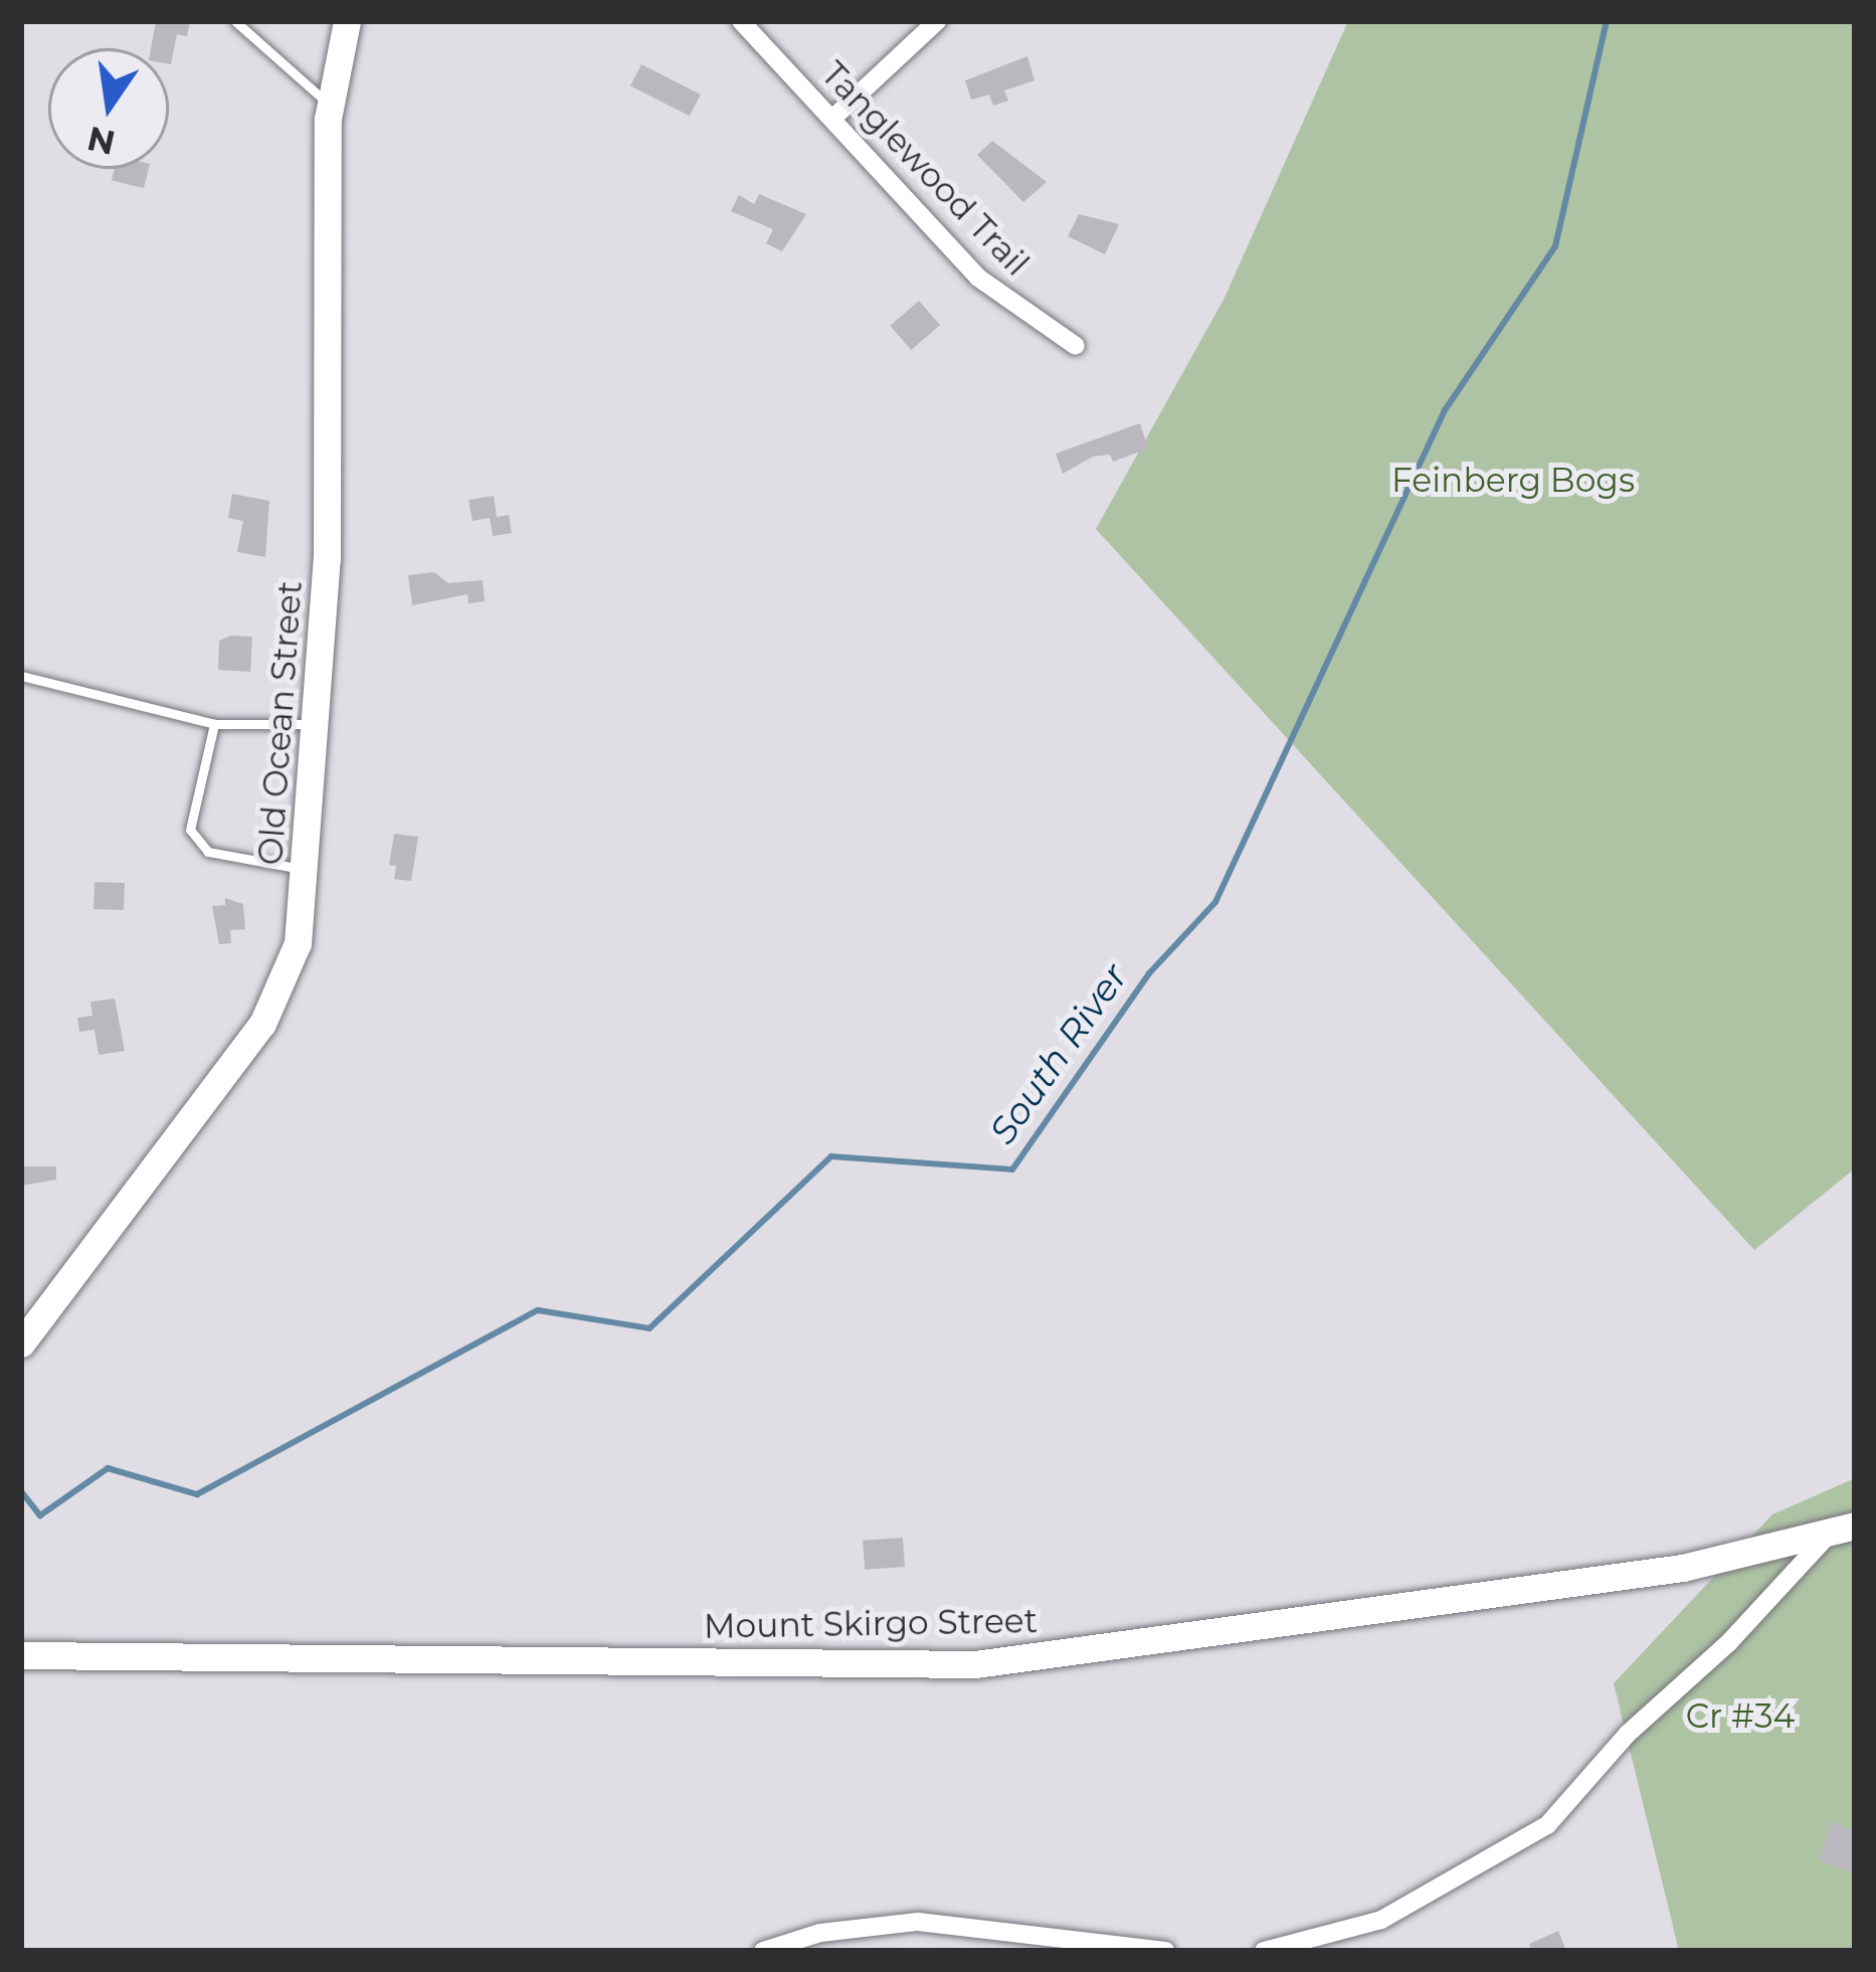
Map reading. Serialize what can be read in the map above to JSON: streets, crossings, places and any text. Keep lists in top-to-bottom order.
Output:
{
  "streets": {
    "street": ["Tanglewood Trail", "Old Ocean Street", "Mount Skirgo Street"]
  },
  "water": ["South River"],
  "parks": ["Feinberg Bogs", "Cr #34"],
  "north": "bottom"
}
